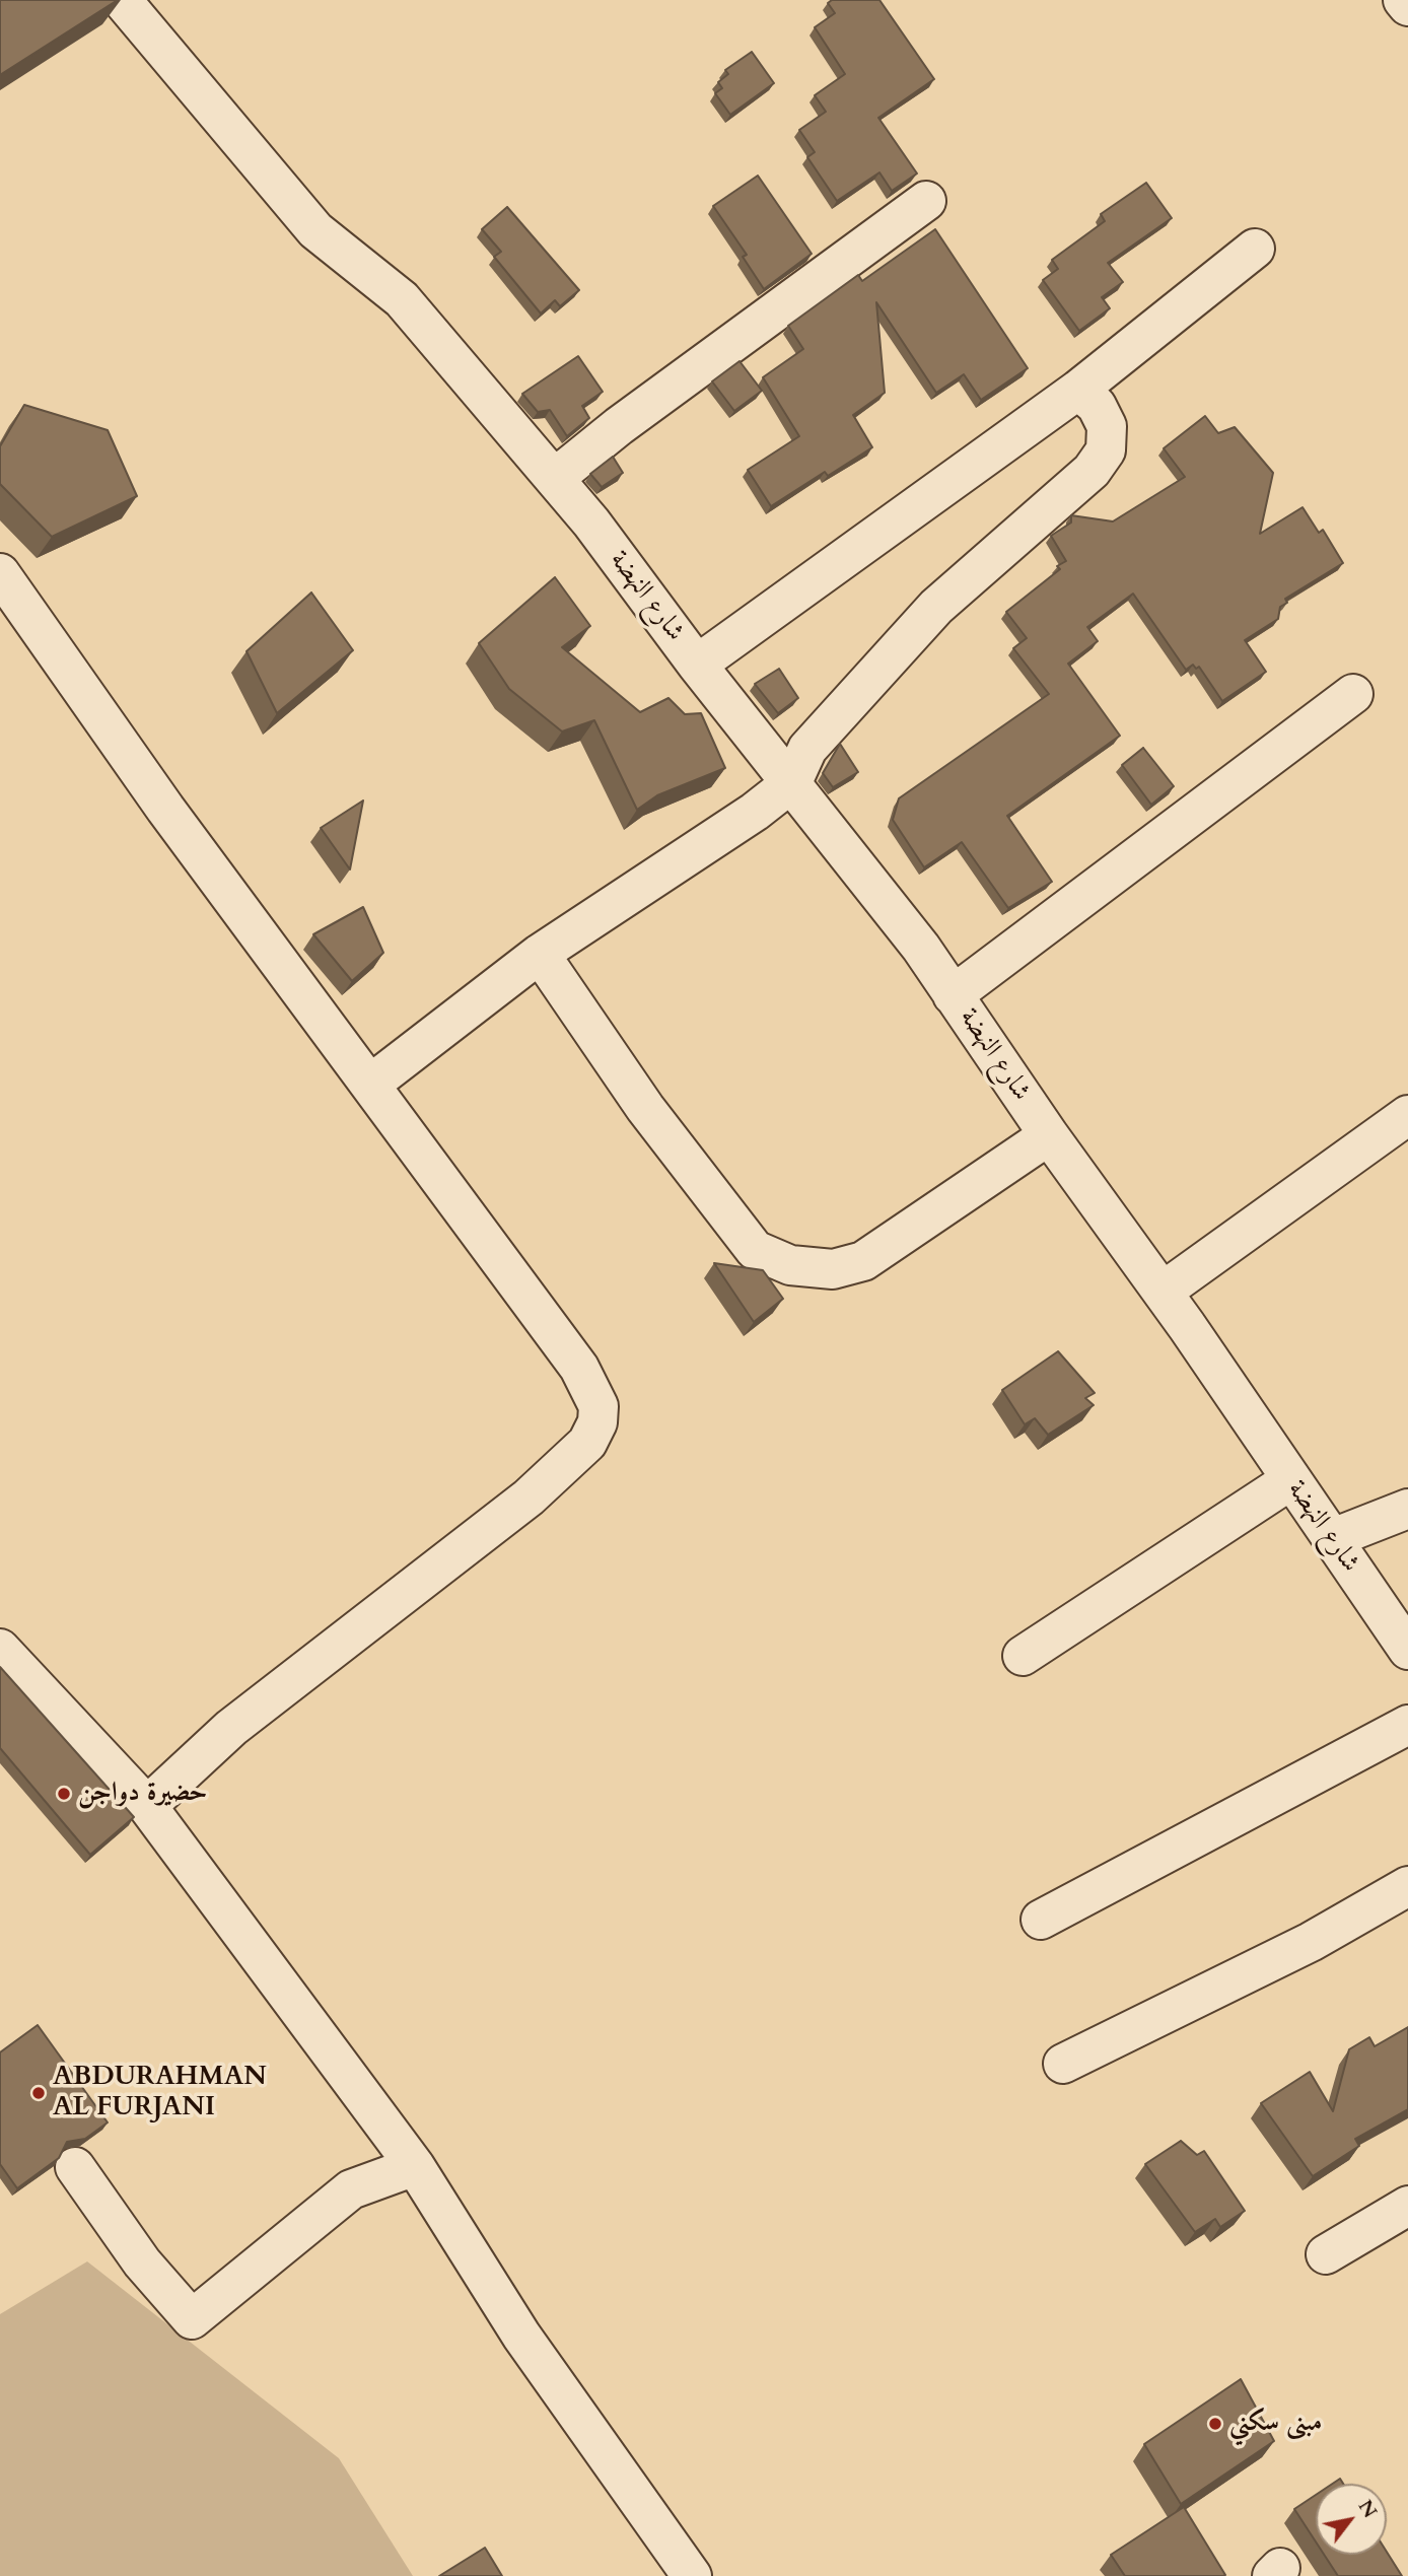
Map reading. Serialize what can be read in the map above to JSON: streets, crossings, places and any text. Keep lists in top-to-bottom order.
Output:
{
  "streets": {
    "street": ["شارع النهضة"]
  },
  "places": ["حضيرة دواجن", "ABDURAHMAN AL FURJANI", "مبنى سكني"],
  "north": "top right"
}
